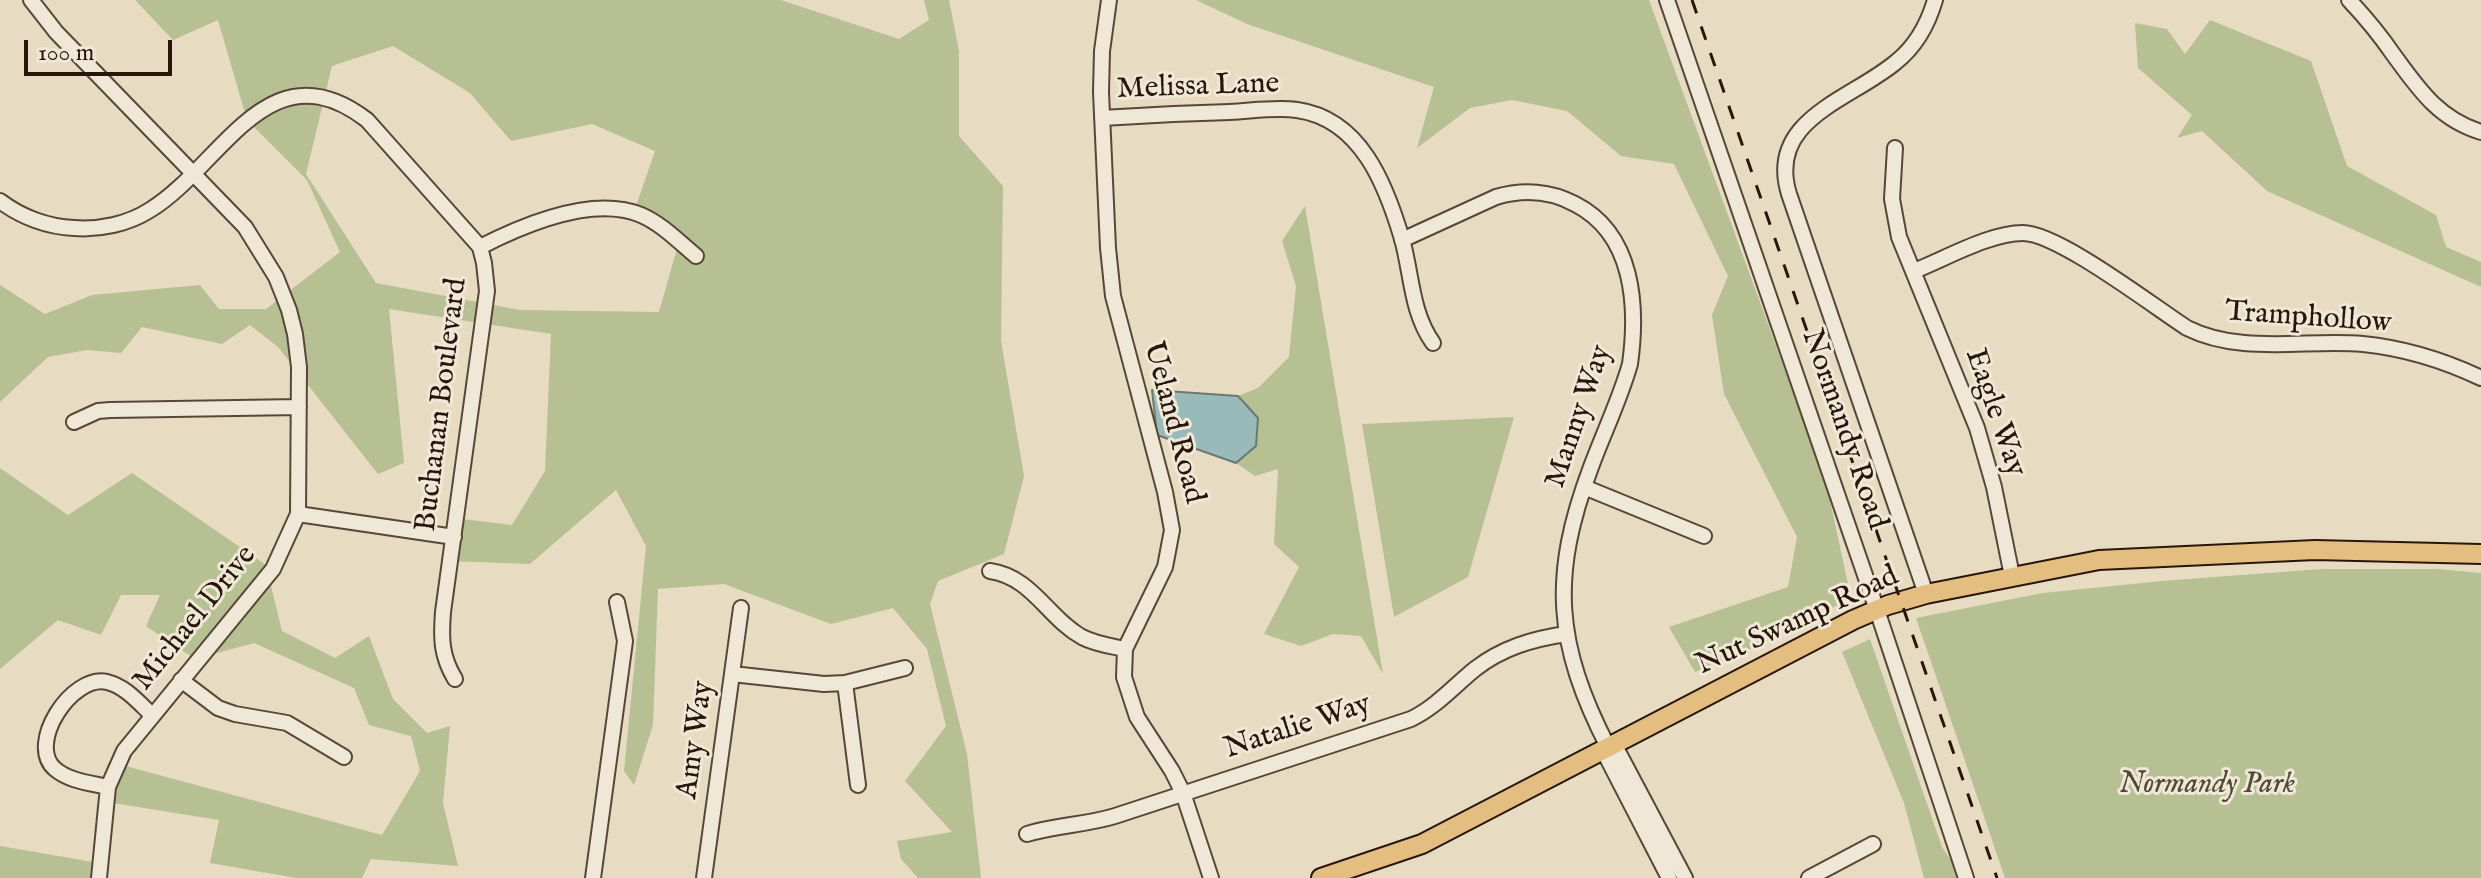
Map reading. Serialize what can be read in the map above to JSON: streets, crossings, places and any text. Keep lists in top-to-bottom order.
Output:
{
  "streets": {
    "main road": ["Nut Swamp Road"],
    "street": [
      "Melissa Lane",
      "Tramphollow",
      "Buchanan Boulevard",
      "Eagle Way",
      "Manny Way",
      "Ueland Road",
      "Normandy Road",
      "Michael Drive",
      "Natalie Way",
      "Amy Way"
    ]
  },
  "crossings": [
    ["Melissa Lane", "Manny Way"],
    ["Melissa Lane", "Ueland Road"],
    ["Tramphollow", "Eagle Way"],
    ["Buchanan Boulevard", "Michael Drive"],
    ["Eagle Way", "Nut Swamp Road"],
    ["Manny Way", "Nut Swamp Road"],
    ["Manny Way", "Natalie Way"],
    ["Ueland Road", "Natalie Way"],
    ["Normandy Road", "Nut Swamp Road"]
  ],
  "parks": ["Normandy Park"],
  "scale_bar": "100 m"
}
